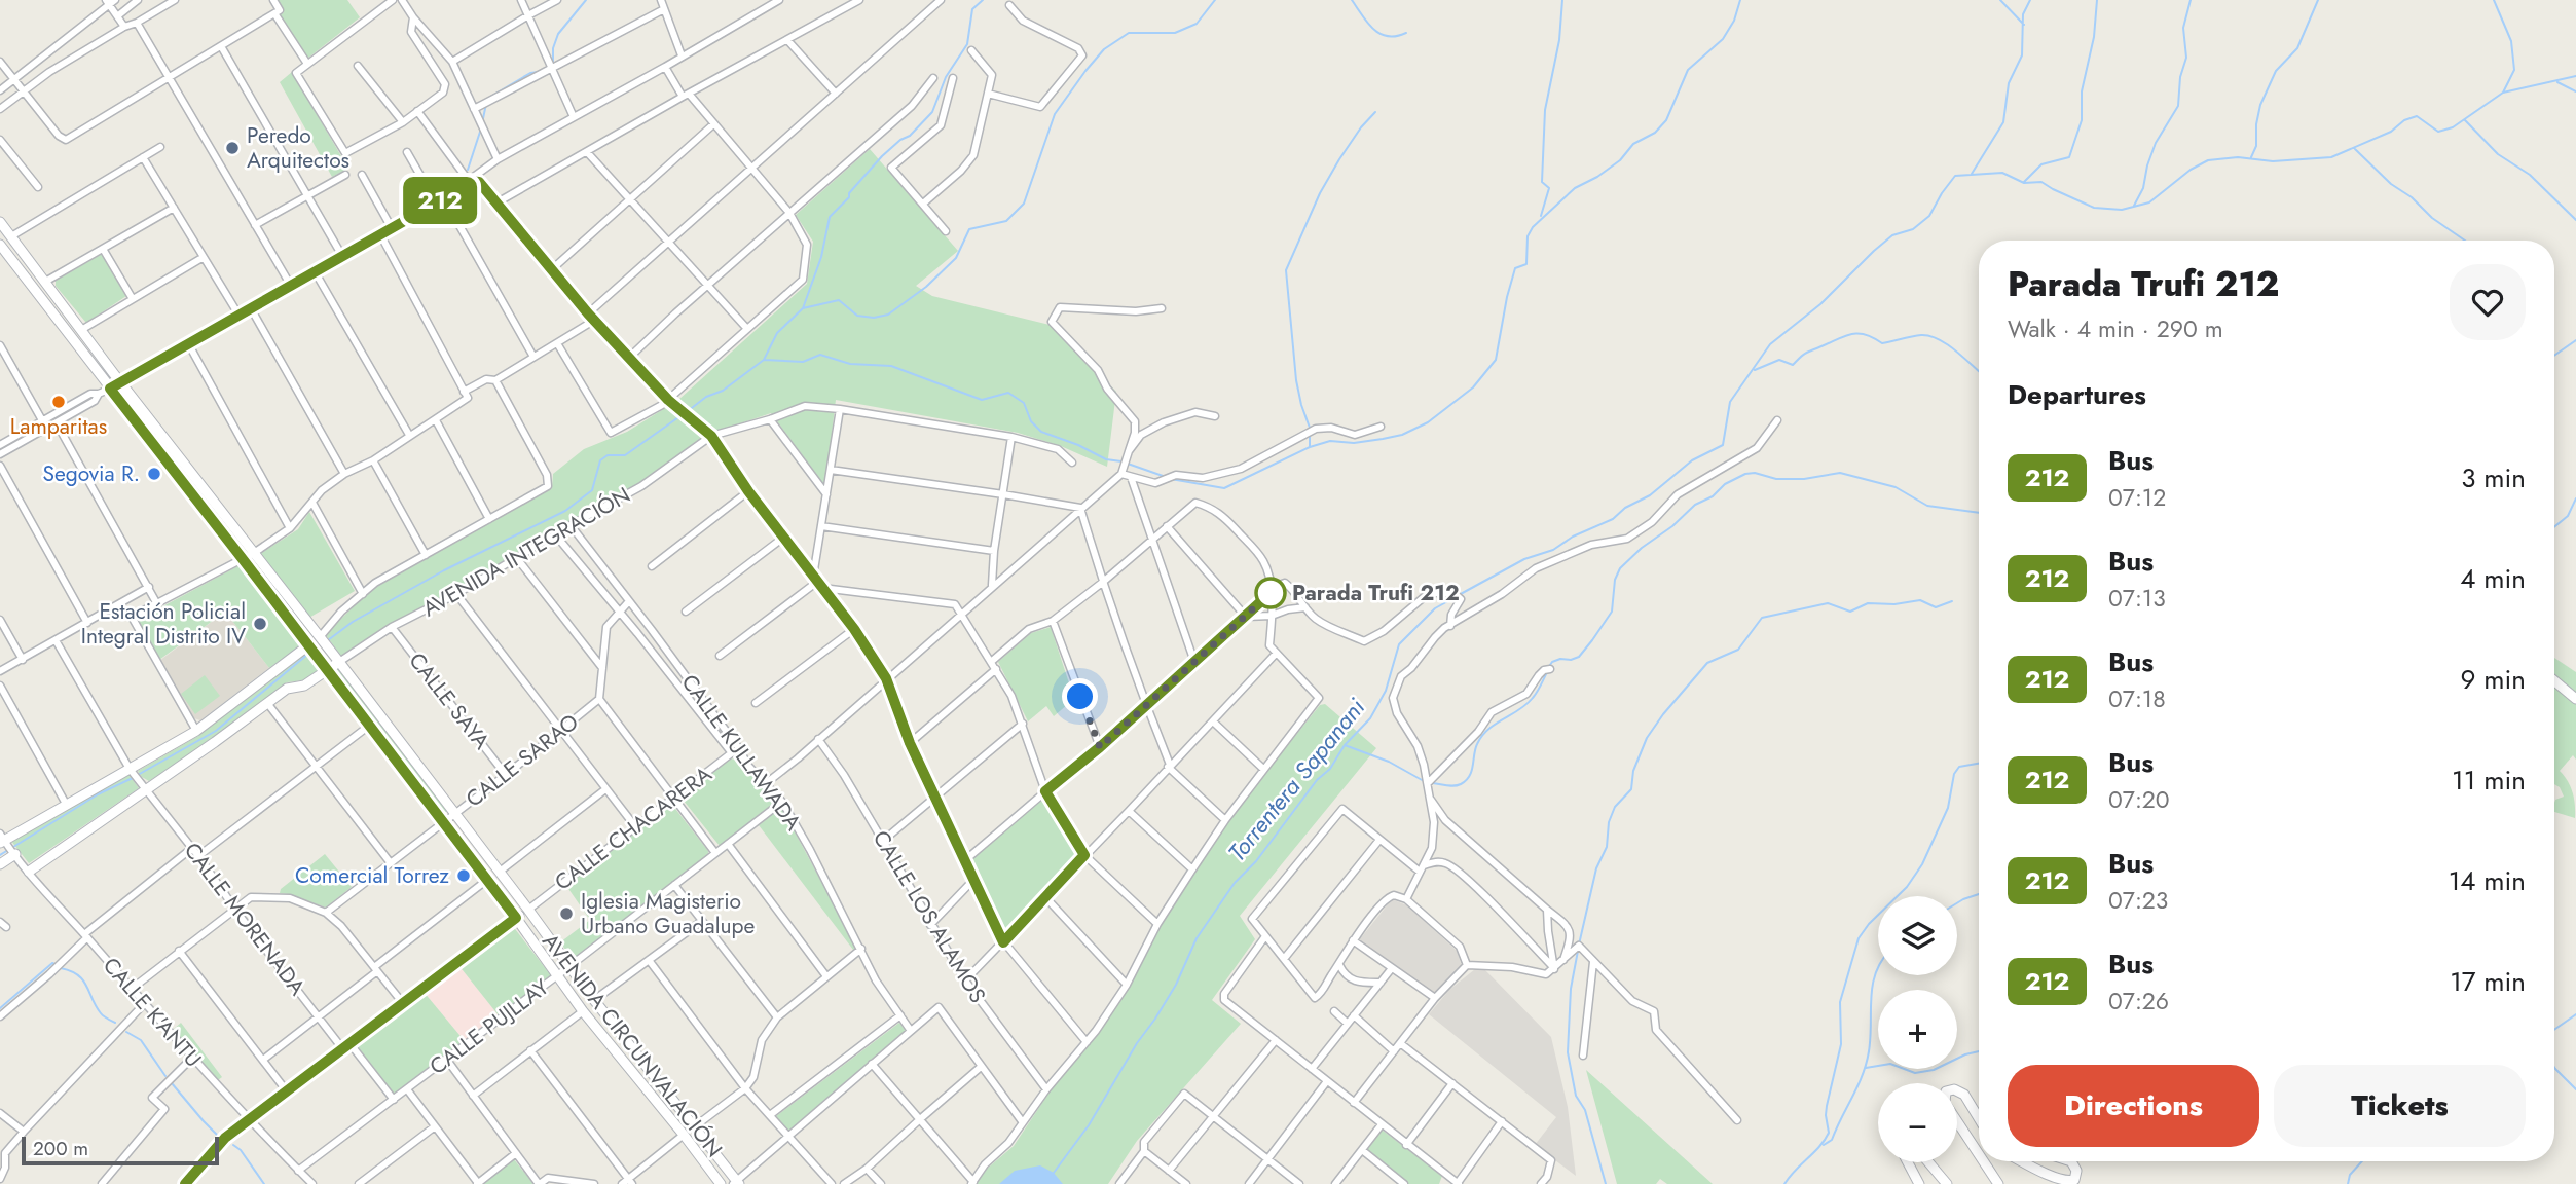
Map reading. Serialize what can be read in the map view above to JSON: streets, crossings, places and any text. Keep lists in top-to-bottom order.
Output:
{
  "streets": {
    "main road": ["AVENIDA INTEGRACIÓN", "AVENIDA CIRCUNVALACIÓN"],
    "street": [
      "CALLE SAYA",
      "CALLE KULLAWADA",
      "CALLE SARAO",
      "CALLE CHACARERA",
      "CALLE LOS ALAMOS",
      "CALLE MORENADA",
      "CALLE K'ANTU",
      "CALLE PUJLLAY"
    ]
  },
  "crossings": [
    ["AVENIDA INTEGRACIÓN", "CALLE SAYA"],
    ["AVENIDA INTEGRACIÓN", "CALLE KULLAWADA"],
    ["AVENIDA INTEGRACIÓN", "CALLE MORENADA"],
    ["AVENIDA INTEGRACIÓN", "CALLE K'ANTU"],
    ["AVENIDA INTEGRACIÓN", "AVENIDA CIRCUNVALACIÓN"],
    ["CALLE SAYA", "CALLE SARAO"],
    ["CALLE KULLAWADA", "CALLE SARAO"],
    ["CALLE KULLAWADA", "CALLE CHACARERA"],
    ["CALLE KULLAWADA", "CALLE PUJLLAY"],
    ["CALLE SARAO", "AVENIDA CIRCUNVALACIÓN"],
    ["CALLE CHACARERA", "AVENIDA CIRCUNVALACIÓN"],
    ["CALLE MORENADA", "CALLE PUJLLAY"],
    ["CALLE K'ANTU", "CALLE PUJLLAY"],
    ["CALLE PUJLLAY", "AVENIDA CIRCUNVALACIÓN"]
  ],
  "water": ["Torrentera Sapanani"],
  "places": [
    "Peredo Arquitectos",
    "Lamparitas",
    "Segovia R.",
    "Parada Trufi 212",
    "Estación Policial Integral Distrito IV",
    "Comercial Torrez",
    "Iglesia Magisterio Urbano Guadalupe"
  ],
  "lines": ["bus line 212"],
  "scale_bar": "200 m",
  "page": {
    "on_map": "212",
    "heading": [
      ["Parada Trufi 212", "Walk · 4 min · 290 m"],
      "Departures"
    ],
    "list": [
      {
        "mark": "212",
        "name": "Bus",
        "note": "07:12",
        "value": "3 min"
      },
      {
        "mark": "212",
        "name": "Bus",
        "note": "07:13",
        "value": "4 min"
      },
      {
        "mark": "212",
        "name": "Bus",
        "note": "07:18",
        "value": "9 min"
      },
      {
        "mark": "212",
        "name": "Bus",
        "note": "07:20",
        "value": "11 min"
      },
      {
        "mark": "212",
        "name": "Bus",
        "note": "07:23",
        "value": "14 min"
      },
      {
        "mark": "212",
        "name": "Bus",
        "note": "07:26",
        "value": "17 min"
      }
    ],
    "map_buttons": ["+", "−"],
    "buttons": ["Directions", "Tickets"],
    "scale": "200 m"
  }
}
